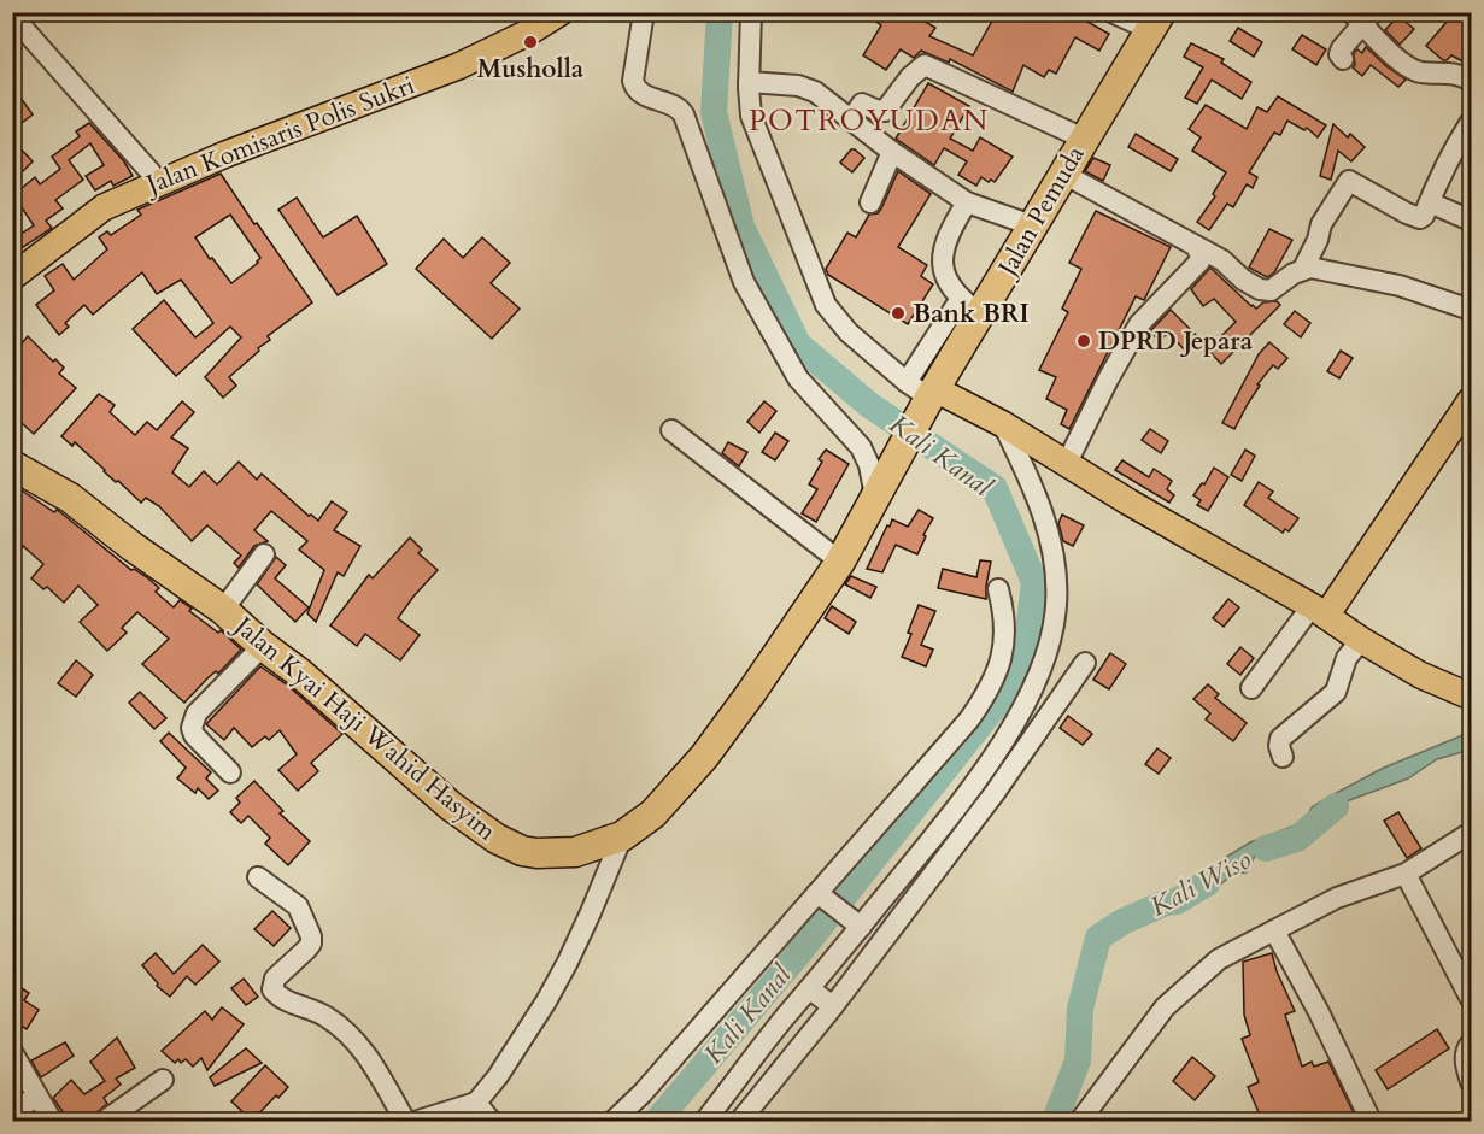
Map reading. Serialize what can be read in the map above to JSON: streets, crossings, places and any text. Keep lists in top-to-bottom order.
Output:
{
  "streets": {
    "highway": ["Jalan Pemuda", "Jalan Kyai Haji Wahid Hasyim"],
    "main road": ["Jalan Komisaris Polis Sukri"]
  },
  "crossings": [
    ["Jalan Pemuda", "Jalan Kyai Haji Wahid Hasyim"]
  ],
  "districts": ["POTROYUDAN"],
  "water": ["Kali Kanal", "Kali Wiso"],
  "places": ["Musholla", "Bank BRI", "DPRD Jepara"]
}
